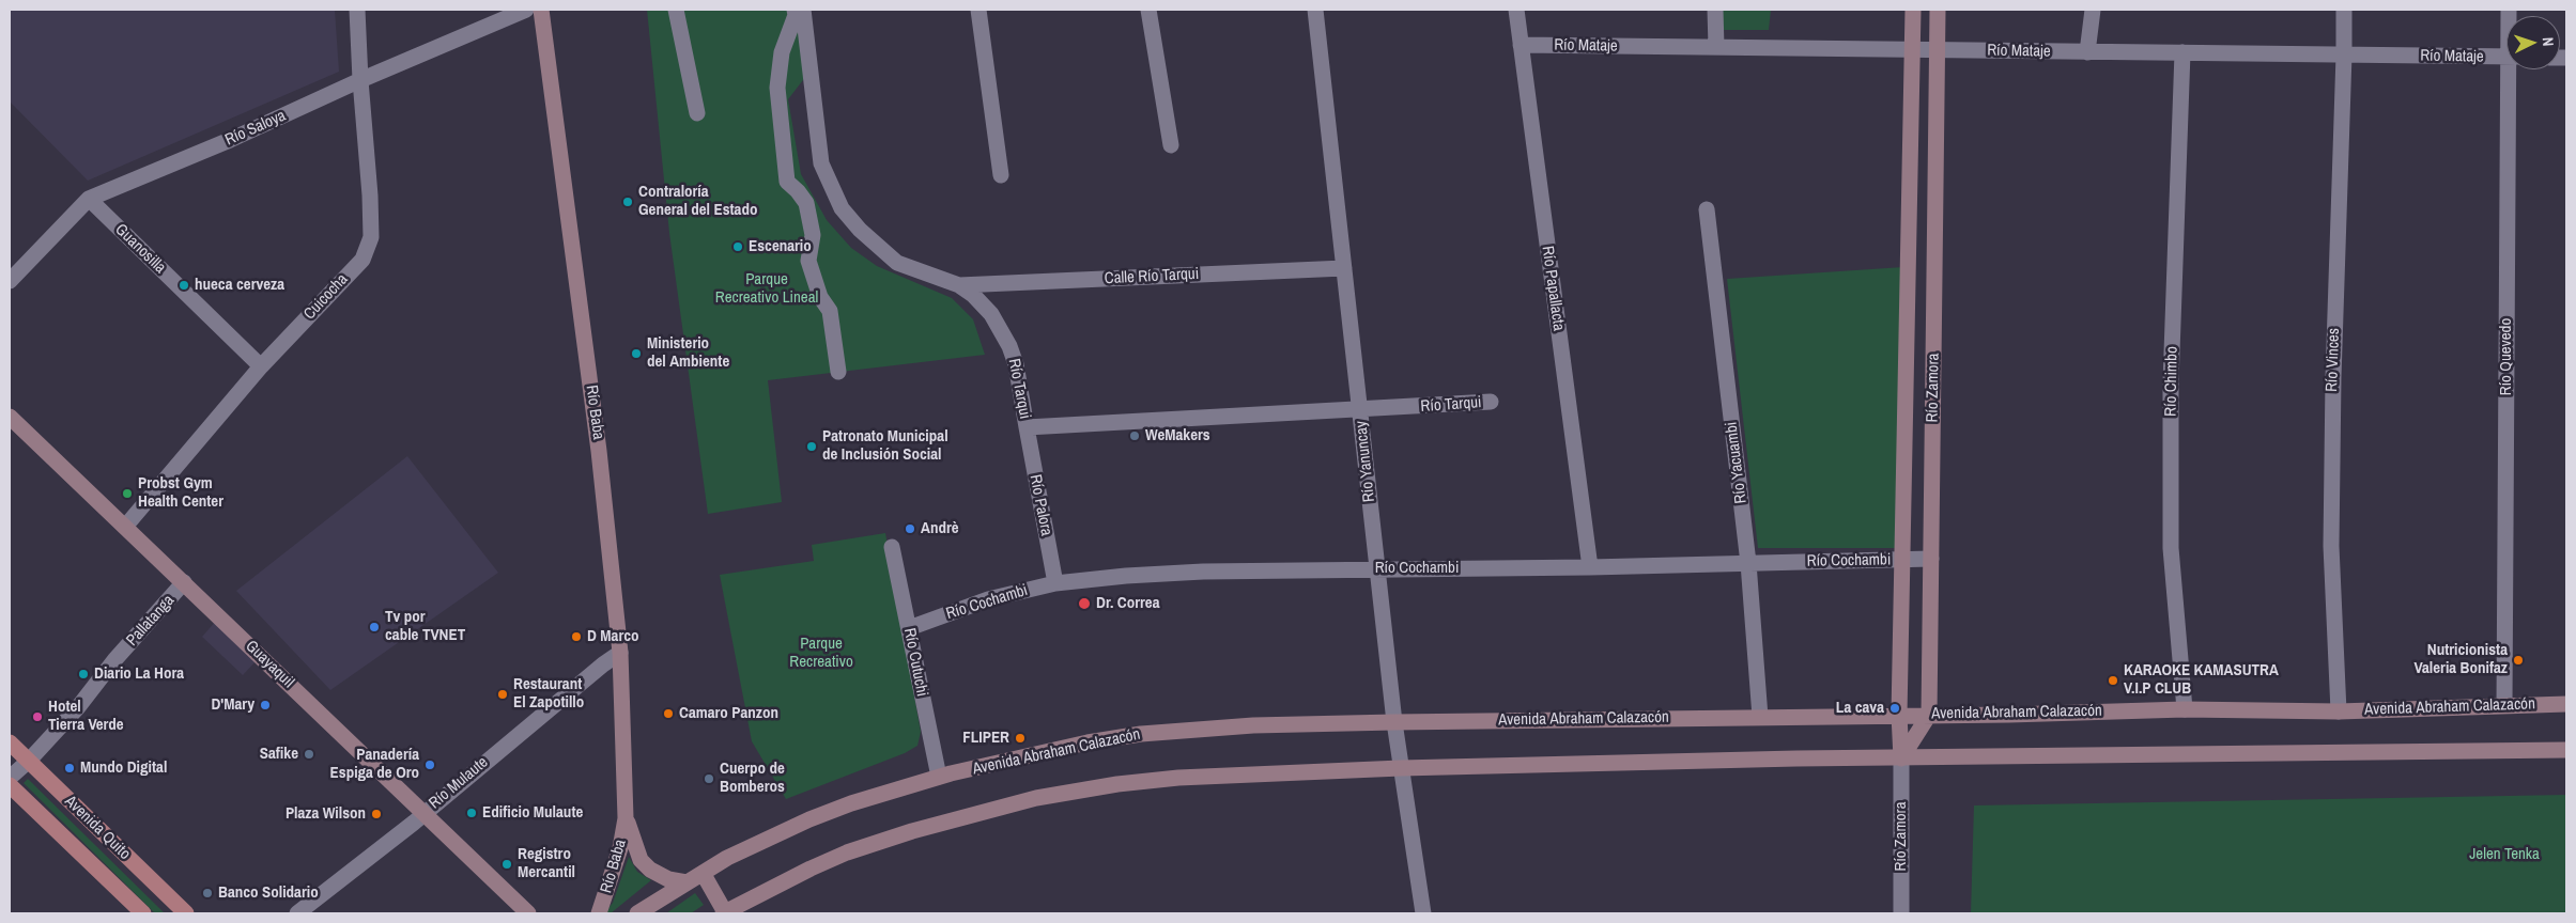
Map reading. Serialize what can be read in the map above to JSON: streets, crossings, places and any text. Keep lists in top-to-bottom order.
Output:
{
  "streets": {
    "main road": [
      "Río Zamora",
      "Río Baba",
      "Guayaquil",
      "Avenida Abraham Calazacón",
      "Avenida Quito"
    ],
    "street": [
      "Río Mataje",
      "Río Saloya",
      "Guanosilla",
      "Calle Río Tarqui",
      "Río Papallacta",
      "Cuicocha",
      "Río Quevedo",
      "Río Vinces",
      "Río Chimbo",
      "Río Tarqui",
      "Río Yanuncay",
      "Río Yacuambi",
      "Río Palora",
      "Río Cochambi",
      "Pallatanga",
      "Río Cutuchi",
      "Río Mulaute"
    ]
  },
  "crossings": [
    ["Río Mataje", "Río Papallacta"],
    ["Río Mataje", "Río Vinces"],
    ["Río Mataje", "Río Chimbo"],
    ["Río Mataje", "Río Zamora"],
    ["Río Saloya", "Guanosilla"],
    ["Río Saloya", "Cuicocha"],
    ["Guanosilla", "Cuicocha"],
    ["Calle Río Tarqui", "Río Tarqui"],
    ["Calle Río Tarqui", "Río Yanuncay"],
    ["Río Papallacta", "Río Cochambi"],
    ["Cuicocha", "Guayaquil"],
    ["Río Quevedo", "Avenida Abraham Calazacón"],
    ["Río Vinces", "Avenida Abraham Calazacón"],
    ["Río Chimbo", "Avenida Abraham Calazacón"],
    ["Río Zamora", "Río Cochambi"],
    ["Río Zamora", "Avenida Abraham Calazacón"],
    ["Río Tarqui", "Río Yanuncay"],
    ["Río Tarqui", "Río Palora"],
    ["Río Baba", "Avenida Abraham Calazacón"],
    ["Río Baba", "Río Mulaute"],
    ["Río Yanuncay", "Río Cochambi"],
    ["Río Yanuncay", "Avenida Abraham Calazacón"],
    ["Río Yacuambi", "Río Cochambi"],
    ["Río Yacuambi", "Avenida Abraham Calazacón"],
    ["Río Palora", "Río Cochambi"],
    ["Río Cochambi", "Río Cutuchi"],
    ["Pallatanga", "Guayaquil"],
    ["Pallatanga", "Avenida Quito"],
    ["Río Cutuchi", "Avenida Abraham Calazacón"],
    ["Guayaquil", "Río Mulaute"]
  ],
  "parks": ["Parque Recreativo Lineal", "Parque Recreativo", "Jelen Tenka"],
  "places": [
    "Contraloría General del Estado",
    "Escenario",
    "hueca cerveza",
    "Ministerio del Ambiente",
    "WeMakers",
    "Patronato Municipal de Inclusión Social",
    "Probst Gym Health Center",
    "Andrè",
    "Dr. Correa",
    "Tv por cable TVNET",
    "D Marco",
    "Nutricionista Valeria Bonifaz",
    "Diario La Hora",
    "KARAOKE KAMASUTRA V.I.P CLUB",
    "Restaurant El Zapotillo",
    "D'Mary",
    "La cava",
    "Camaro Panzon",
    "Hotel Tierra Verde",
    "FLIPER",
    "Safike",
    "Panadería Espiga de Oro",
    "Mundo Digital",
    "Cuerpo de Bomberos",
    "Edificio Mulaute",
    "Plaza Wilson",
    "Registro Mercantil",
    "Banco Solidario"
  ],
  "north": "right"
}
